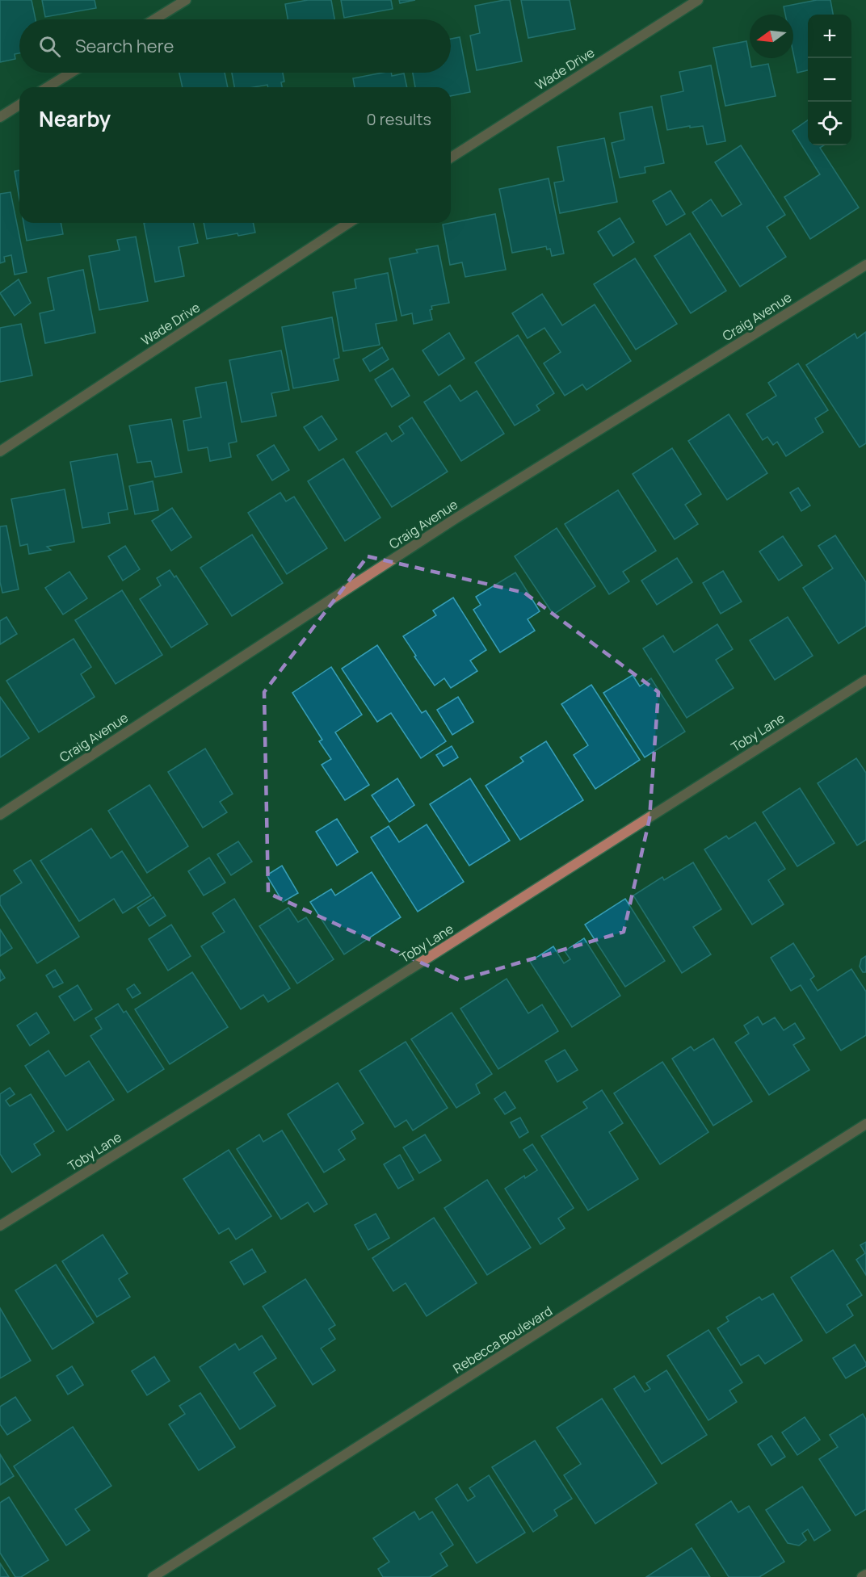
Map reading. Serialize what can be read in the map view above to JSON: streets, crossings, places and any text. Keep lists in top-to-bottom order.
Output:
{
  "streets": {
    "street": [
      "Wade Drive",
      "Craig Avenue",
      "Toby Lane",
      "Rebecca Boulevard"
    ]
  },
  "north": "left",
  "page": {
    "map_buttons": ["+", "−"],
    "search": "Search here",
    "heading": ["Nearby", "0 results"]
  }
}
